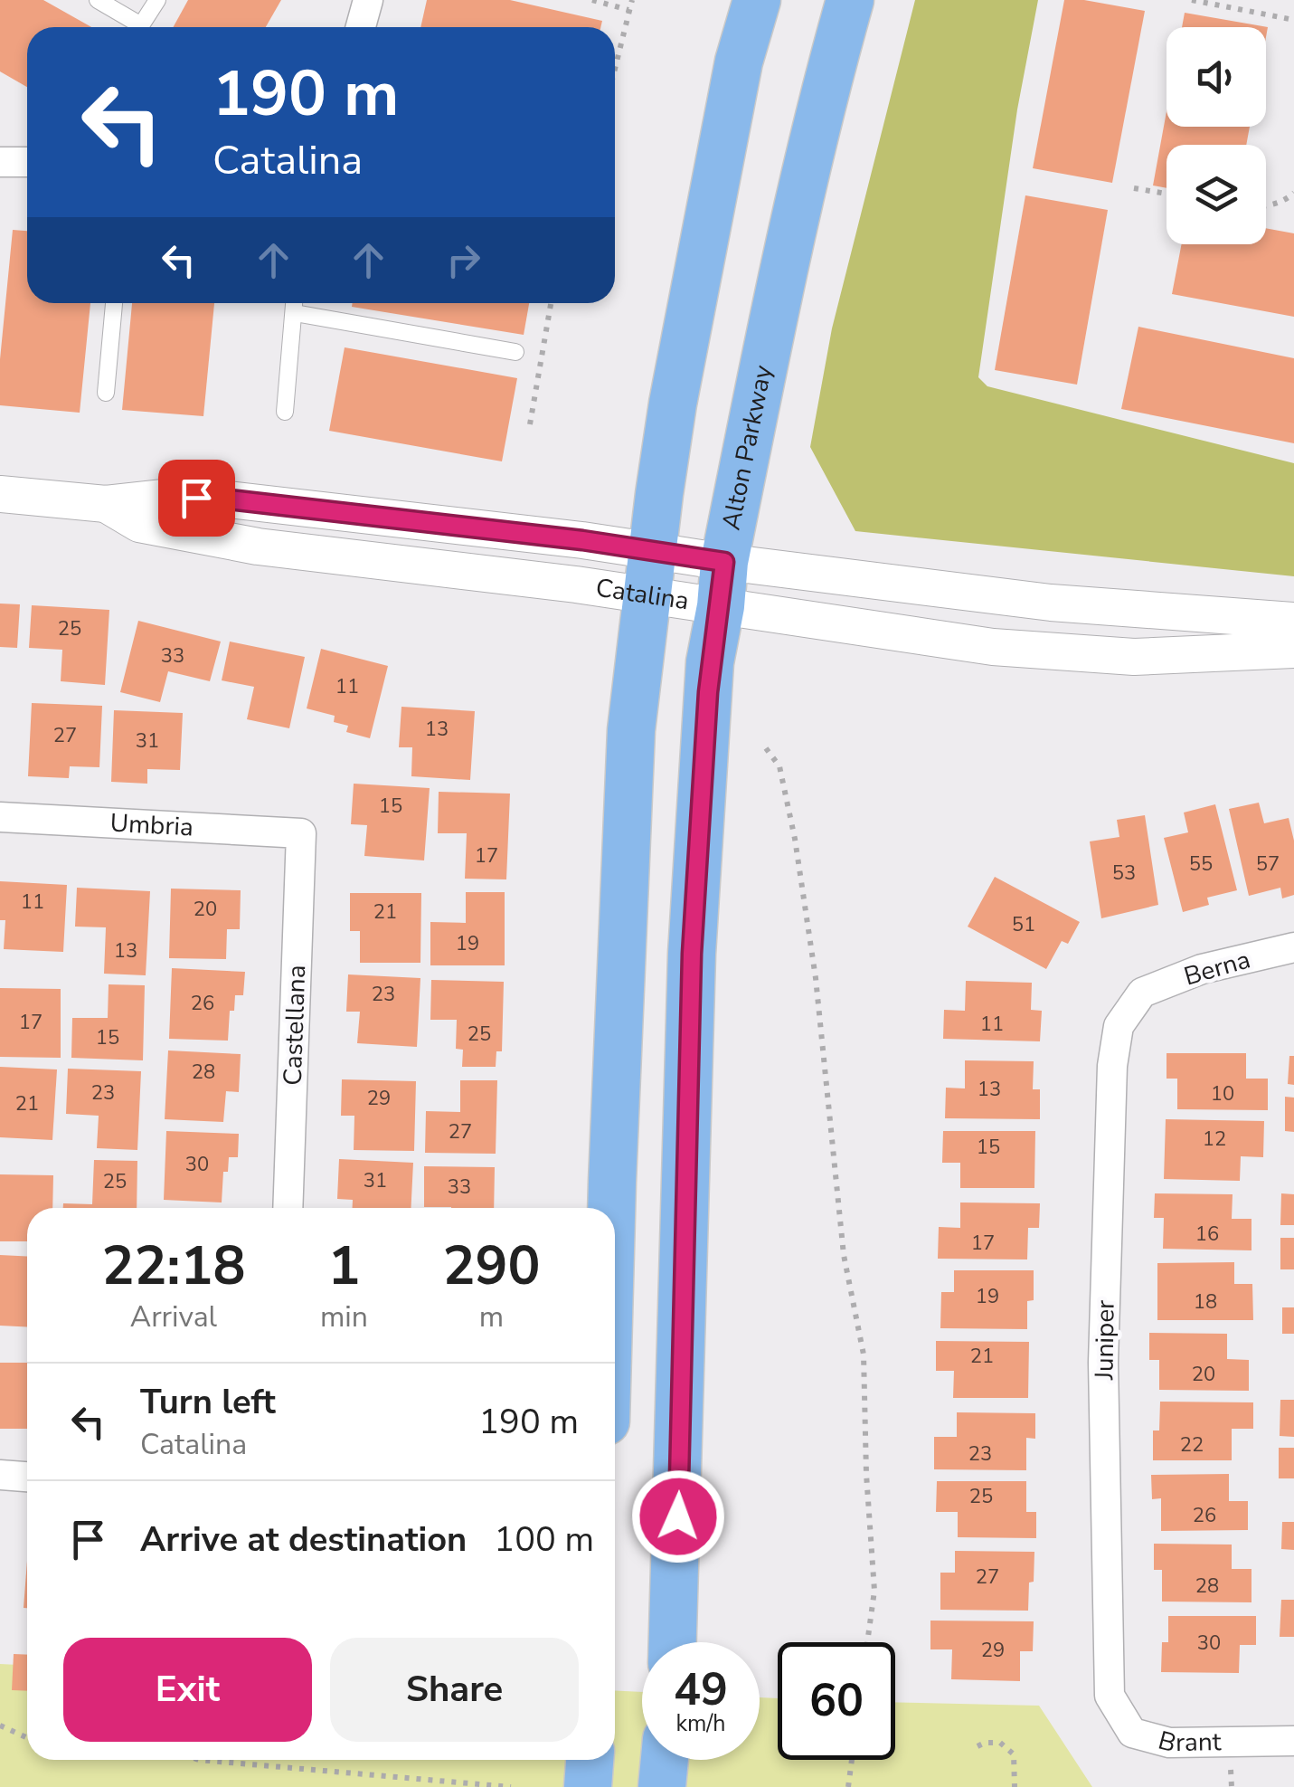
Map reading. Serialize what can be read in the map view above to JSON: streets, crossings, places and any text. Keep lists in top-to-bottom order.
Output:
{
  "streets": {
    "main road": ["Alton Parkway"],
    "street": [
      "Catalina",
      "Umbria",
      "Berna",
      "Castellana",
      "Juniper",
      "Brant"
    ]
  },
  "crossings": [
    ["Alton Parkway", "Catalina"],
    ["Umbria", "Castellana"],
    ["Berna", "Juniper"],
    ["Juniper", "Brant"]
  ],
  "house_numbers": [
    "25",
    "33",
    "11",
    "13",
    "27",
    "31",
    "15",
    "17",
    "55",
    "57",
    "53",
    "11",
    "20",
    "21",
    "51",
    "19",
    "13",
    "23",
    "26",
    "17",
    "11",
    "25",
    "15",
    "28",
    "13",
    "23",
    "10",
    "29",
    "21",
    "27",
    "12",
    "15",
    "30",
    "31",
    "25",
    "33",
    "16",
    "17",
    "19",
    "18",
    "21",
    "20",
    "22",
    "23",
    "25",
    "26",
    "27",
    "28",
    "30",
    "29"
  ],
  "page": {
    "turn": ["190 m", "Catalina"],
    "eta": [
      "22:18",
      "Arrival",
      "1",
      "min",
      "290",
      "m"
    ],
    "list": [
      {
        "name": "Turn left",
        "note": "Catalina",
        "value": "190 m"
      },
      {
        "name": "Arrive at destination",
        "value": "100 m"
      }
    ],
    "buttons": ["Exit", "Share"],
    "speed": "49 km/h",
    "limit": "60"
  }
}
